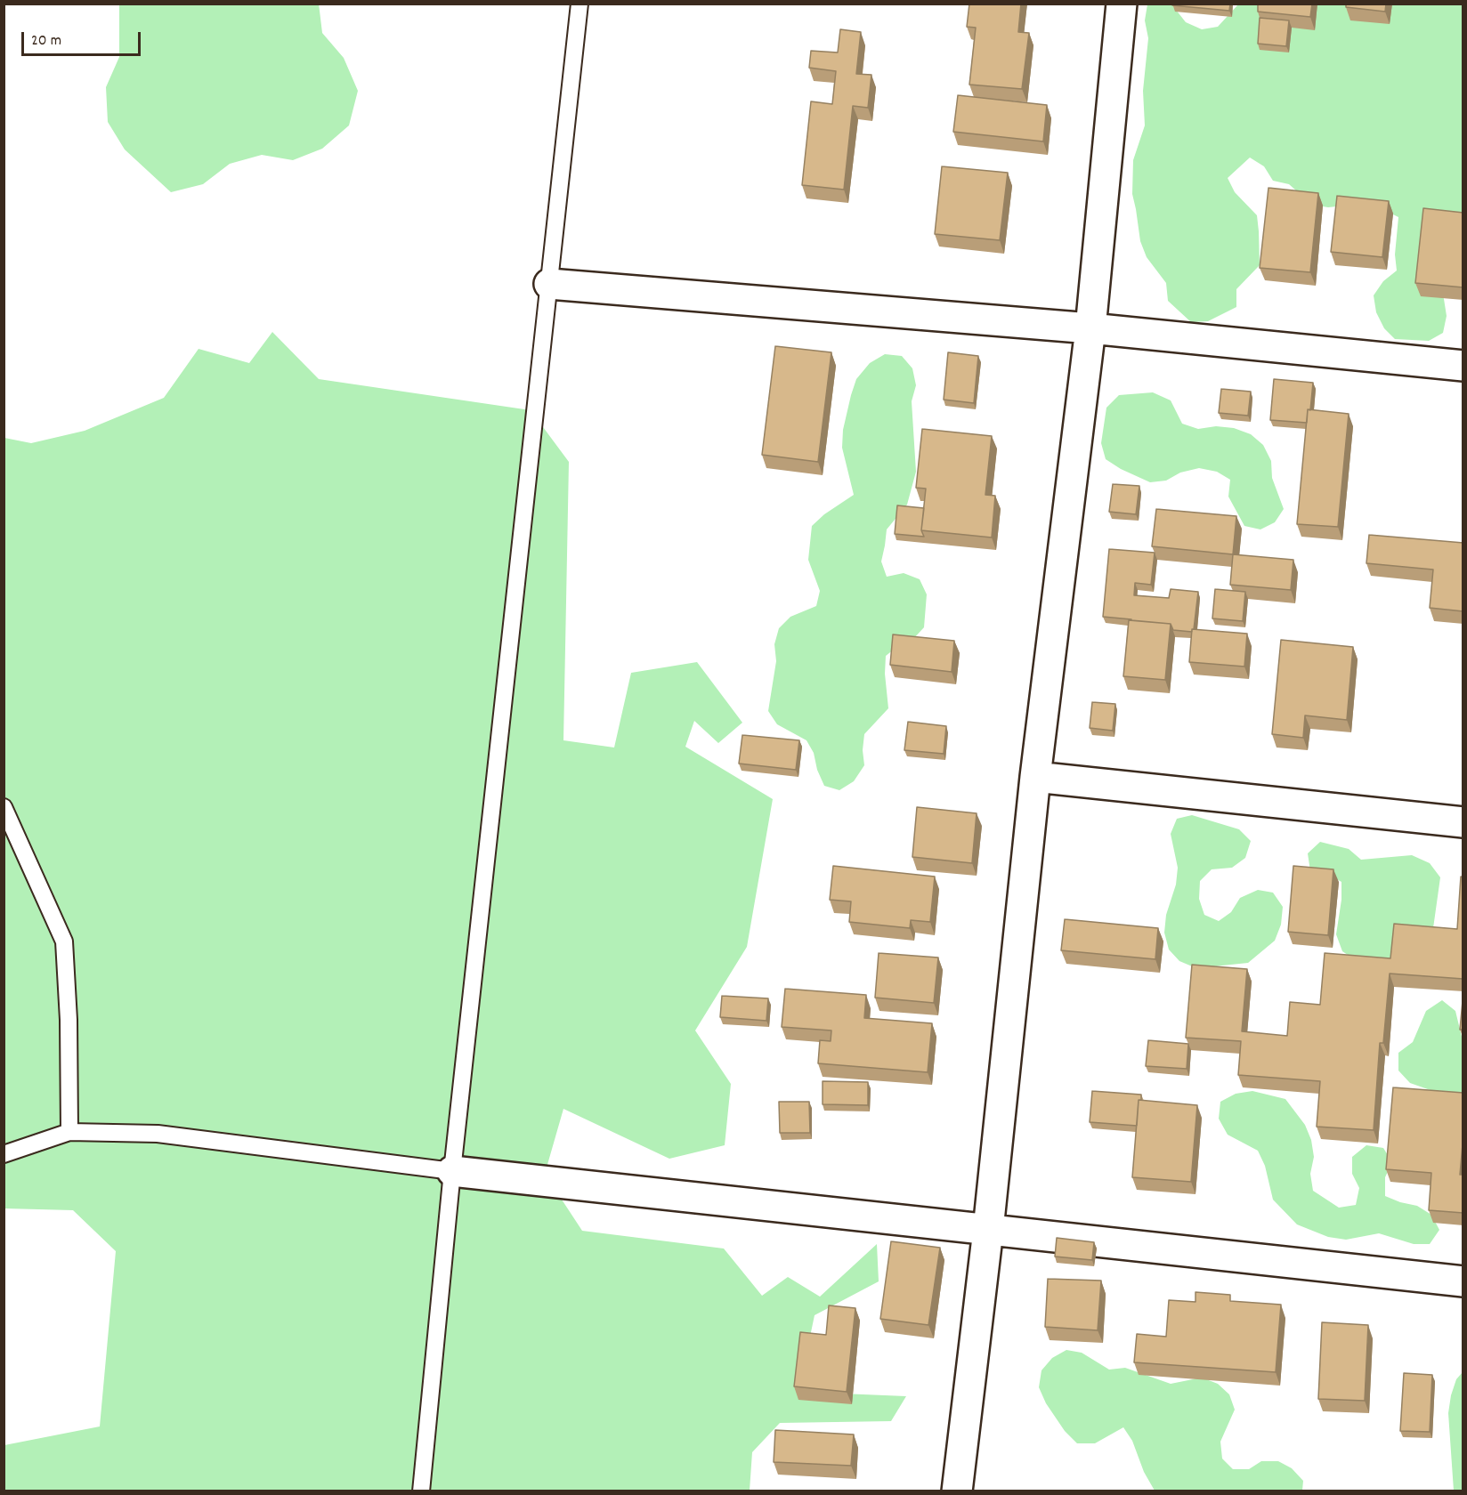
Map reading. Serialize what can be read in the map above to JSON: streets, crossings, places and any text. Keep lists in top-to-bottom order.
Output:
{
  "scale_bar": "20 m"
}
